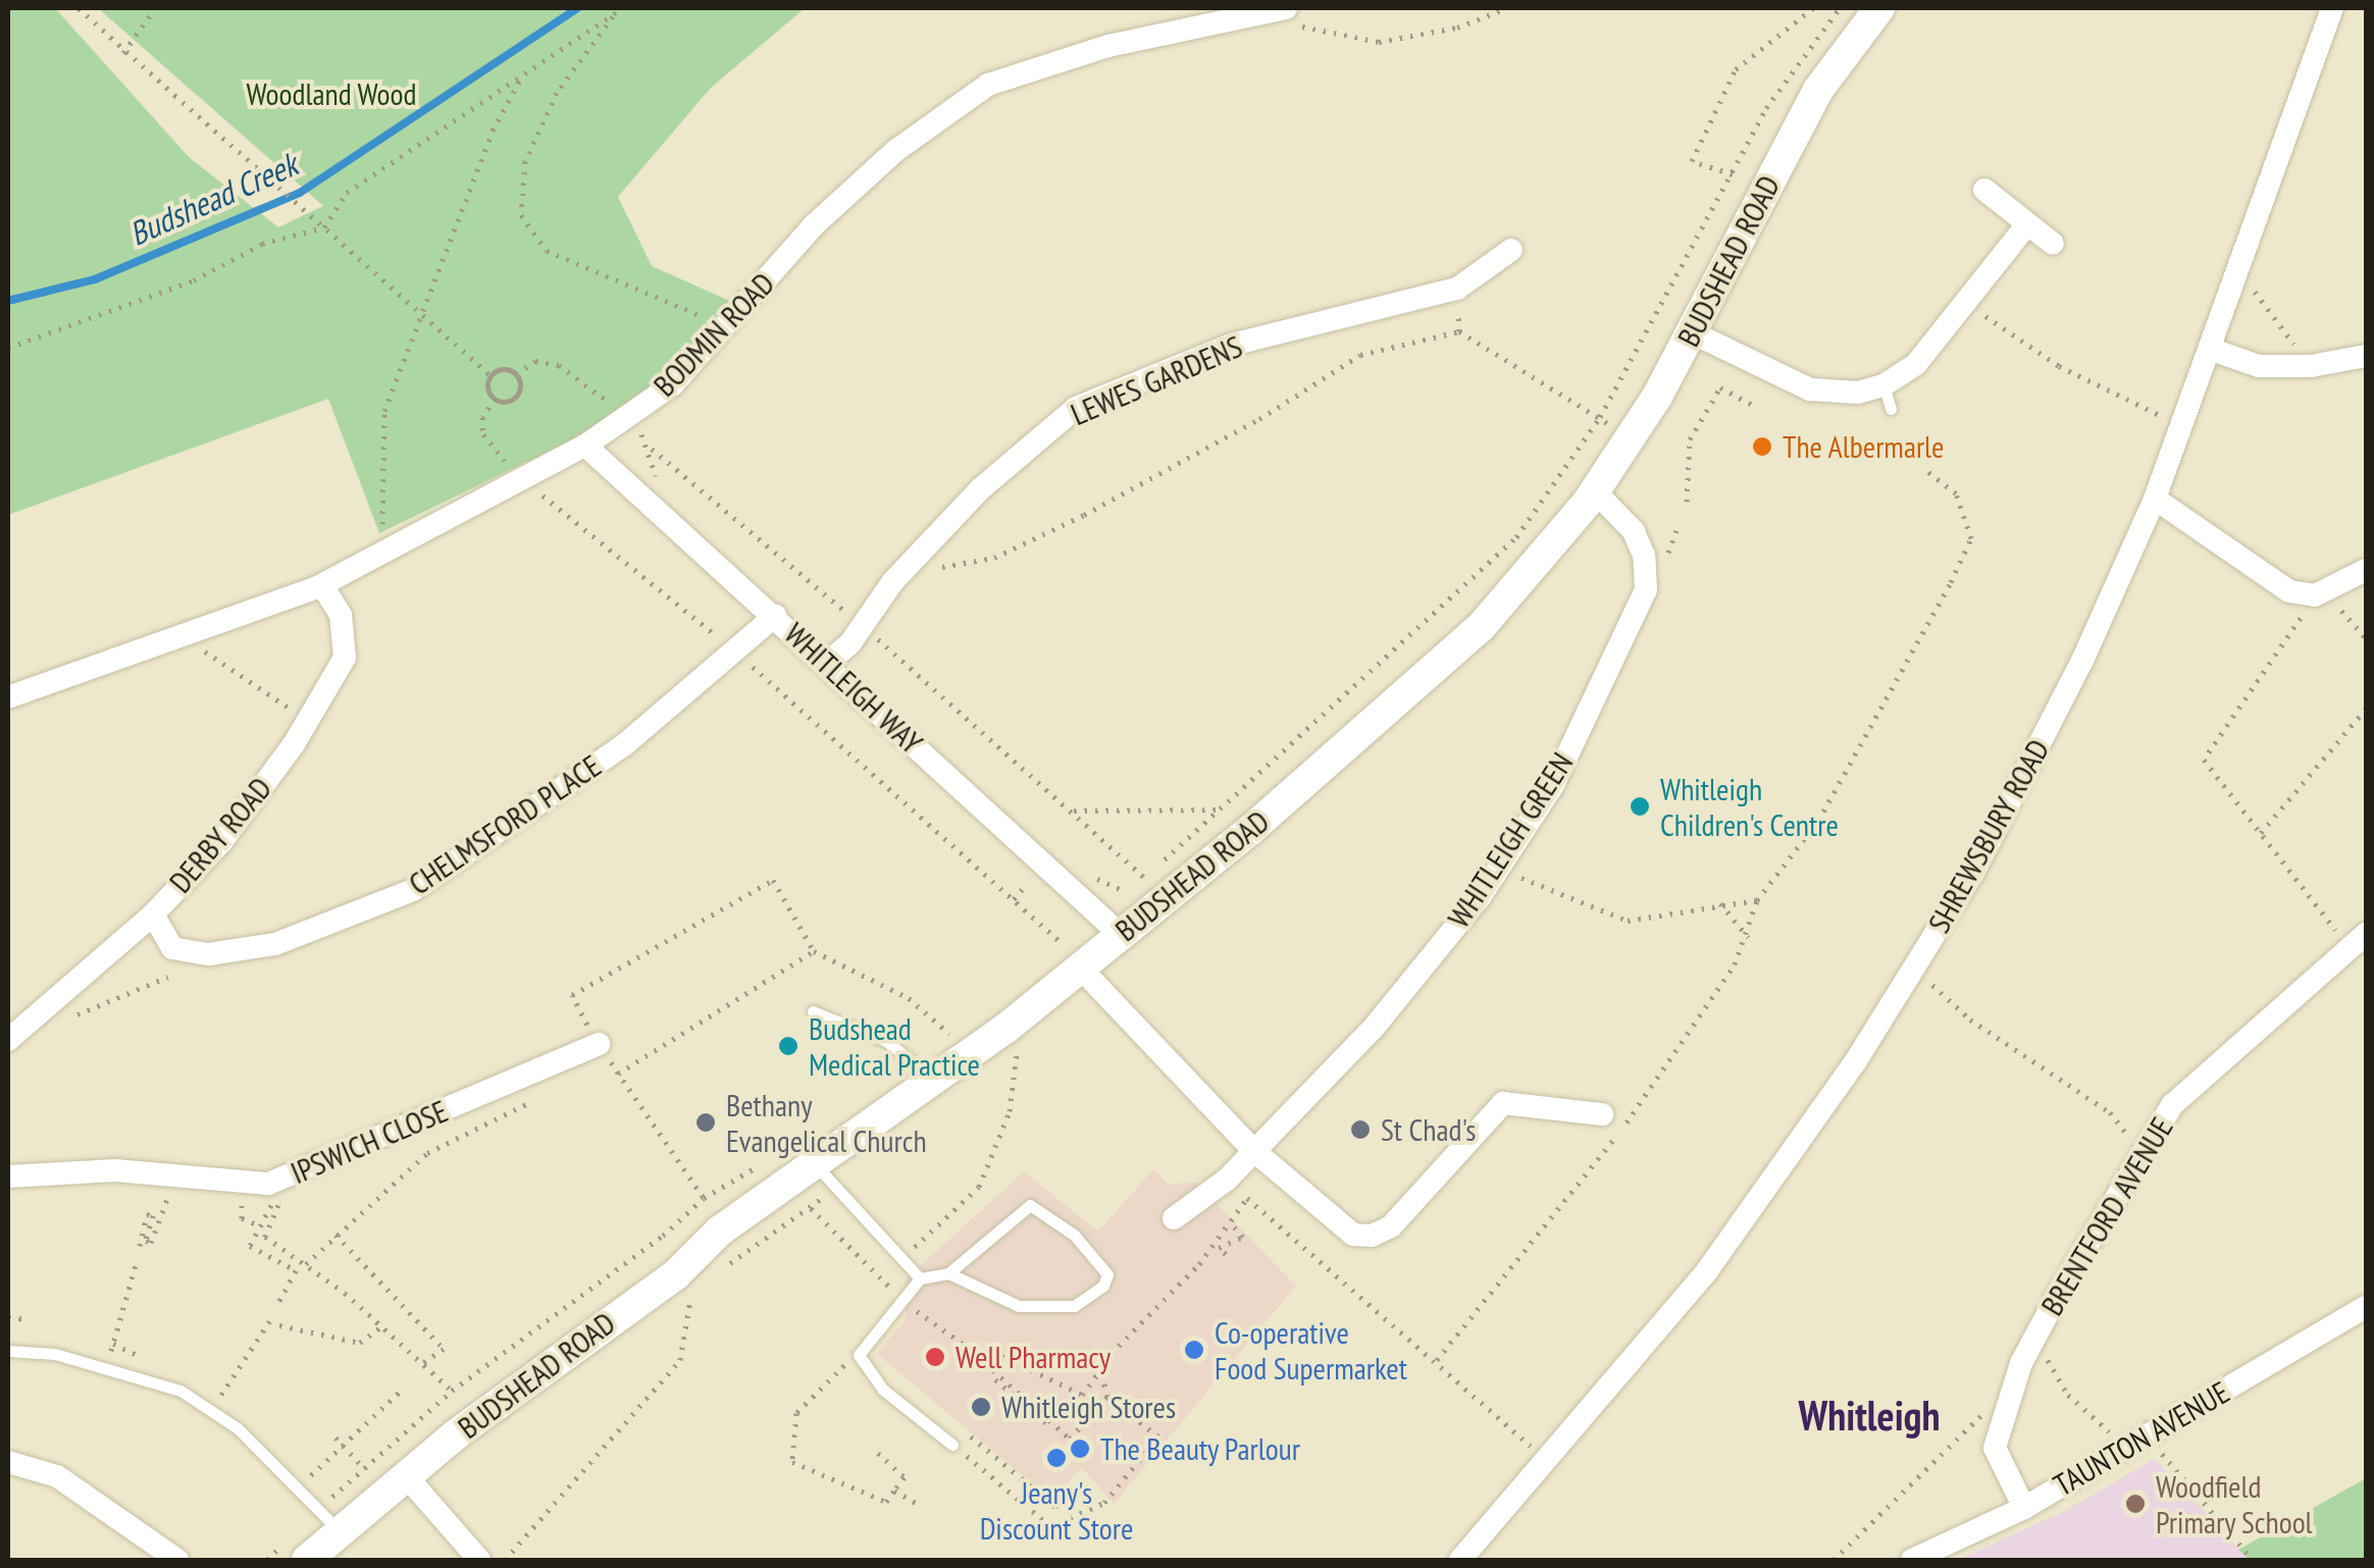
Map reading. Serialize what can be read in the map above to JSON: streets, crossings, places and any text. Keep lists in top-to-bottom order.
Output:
{
  "streets": {
    "street": [
      "BUDSHEAD ROAD",
      "BODMIN ROAD",
      "LEWES GARDENS",
      "WHITLEIGH WAY",
      "CHELMSFORD PLACE",
      "DERBY ROAD",
      "SHREWSBURY ROAD",
      "WHITLEIGH GREEN",
      "IPSWICH CLOSE",
      "BRENTFORD AVENUE",
      "TAUNTON AVENUE"
    ]
  },
  "crossings": [
    ["BUDSHEAD ROAD", "WHITLEIGH WAY"],
    ["BUDSHEAD ROAD", "WHITLEIGH GREEN"],
    ["BODMIN ROAD", "WHITLEIGH WAY"],
    ["BODMIN ROAD", "DERBY ROAD"],
    ["LEWES GARDENS", "WHITLEIGH WAY"],
    ["WHITLEIGH WAY", "CHELMSFORD PLACE"],
    ["CHELMSFORD PLACE", "DERBY ROAD"],
    ["BRENTFORD AVENUE", "TAUNTON AVENUE"]
  ],
  "districts": ["Whitleigh"],
  "water": ["Budshead Creek"],
  "parks": ["Woodland Wood"],
  "places": [
    "The Albermarle",
    "Whitleigh Children's Centre",
    "Budshead Medical Practice",
    "Bethany Evangelical Church",
    "St Chad's",
    "Co-operative Food Supermarket",
    "Well Pharmacy",
    "Whitleigh Stores",
    "The Beauty Parlour",
    "Jeany's Discount Store",
    "Woodfield Primary School"
  ]
}
